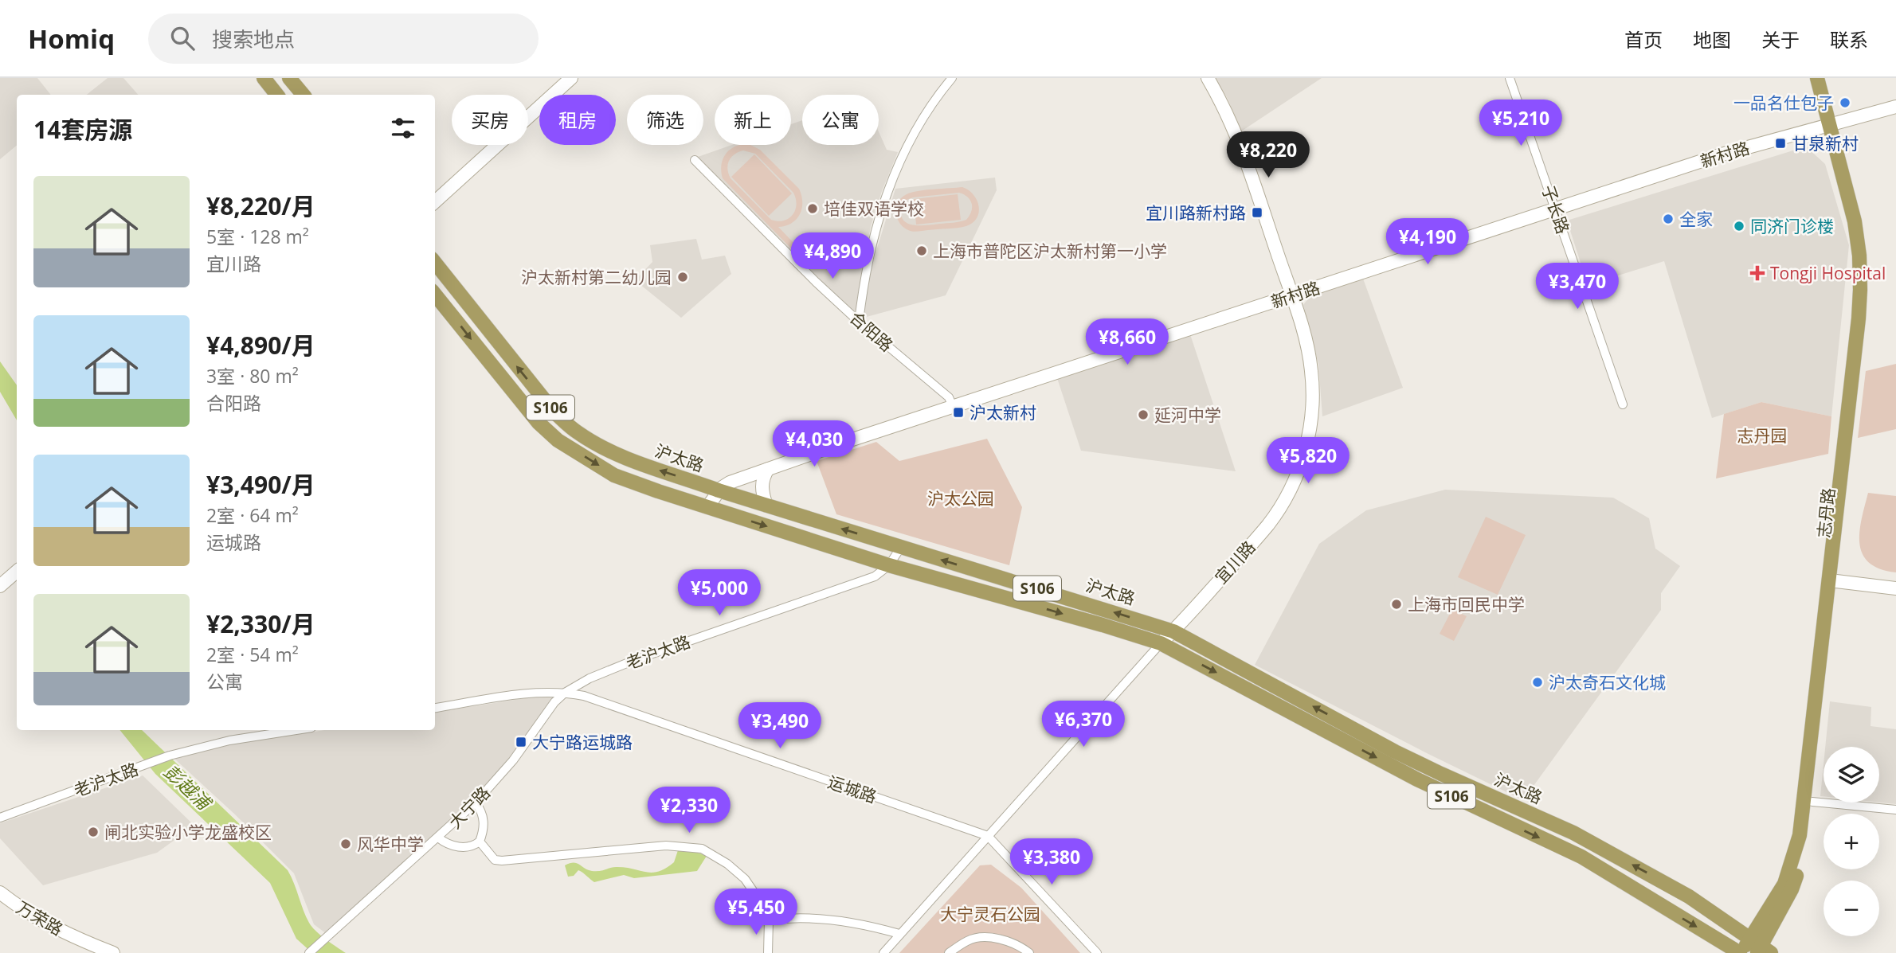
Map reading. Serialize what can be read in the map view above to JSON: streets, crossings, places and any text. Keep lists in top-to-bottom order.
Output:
{
  "streets": {
    "main road": [
      "新村路",
      "S106",
      "沪太路",
      "志丹路",
      "宜川路",
      "万荣路"
    ],
    "street": [
      "子长路",
      "合阳路",
      "老沪太路",
      "运城路",
      "大宁路"
    ]
  },
  "crossings": [
    ["新村路", "子长路"],
    ["新村路", "合阳路"],
    ["新村路", "沪太路"],
    ["新村路", "志丹路"],
    ["新村路", "宜川路"],
    ["沪太路", "志丹路"],
    ["沪太路", "宜川路"],
    ["沪太路", "老沪太路"],
    ["宜川路", "运城路"],
    ["老沪太路", "运城路"],
    ["老沪太路", "大宁路"],
    ["运城路", "大宁路"]
  ],
  "water": ["彭越浦"],
  "parks": ["志丹园", "沪太公园", "大宁灵石公园"],
  "places": {
    "other": [
      "一品名仕包子",
      "培佳双语学校",
      "全家",
      "同济门诊楼",
      "上海市普陀区沪太新村第一小学",
      "沪太新村第二幼儿园",
      "延河中学",
      "上海市回民中学",
      "沪太奇石文化城",
      "闸北实验小学龙盛校区",
      "风华中学"
    ],
    "transit": [
      "甘泉新村",
      "宜川路新村路",
      "沪太新村",
      "大宁路运城路"
    ],
    "health": ["Tongji Hospital"]
  },
  "page": {
    "header": "Homiq",
    "search": "搜索地点",
    "nav": [
      "首页",
      "地图",
      "关于",
      "联系"
    ],
    "chip": [
      "买房",
      "租房",
      "筛选",
      "新上",
      "公寓"
    ],
    "heading": "14套房源",
    "price": [
      "¥5,210",
      "¥8,220",
      "¥4,190",
      "¥4,890",
      "¥3,470",
      "¥8,660",
      "¥4,030",
      "¥5,820",
      "¥5,000",
      "¥6,370",
      "¥3,490",
      "¥2,330",
      "¥3,380",
      "¥5,450"
    ],
    "list": [
      {
        "name": "¥8,220/月",
        "note": "5室 · 128 m² · 宜川路"
      },
      {
        "name": "¥4,890/月",
        "note": "3室 · 80 m² · 合阳路"
      },
      {
        "name": "¥3,490/月",
        "note": "2室 · 64 m² · 运城路"
      },
      {
        "name": "¥2,330/月",
        "note": "2室 · 54 m² · 公寓"
      }
    ],
    "map_buttons": ["+", "−"]
  }
}
